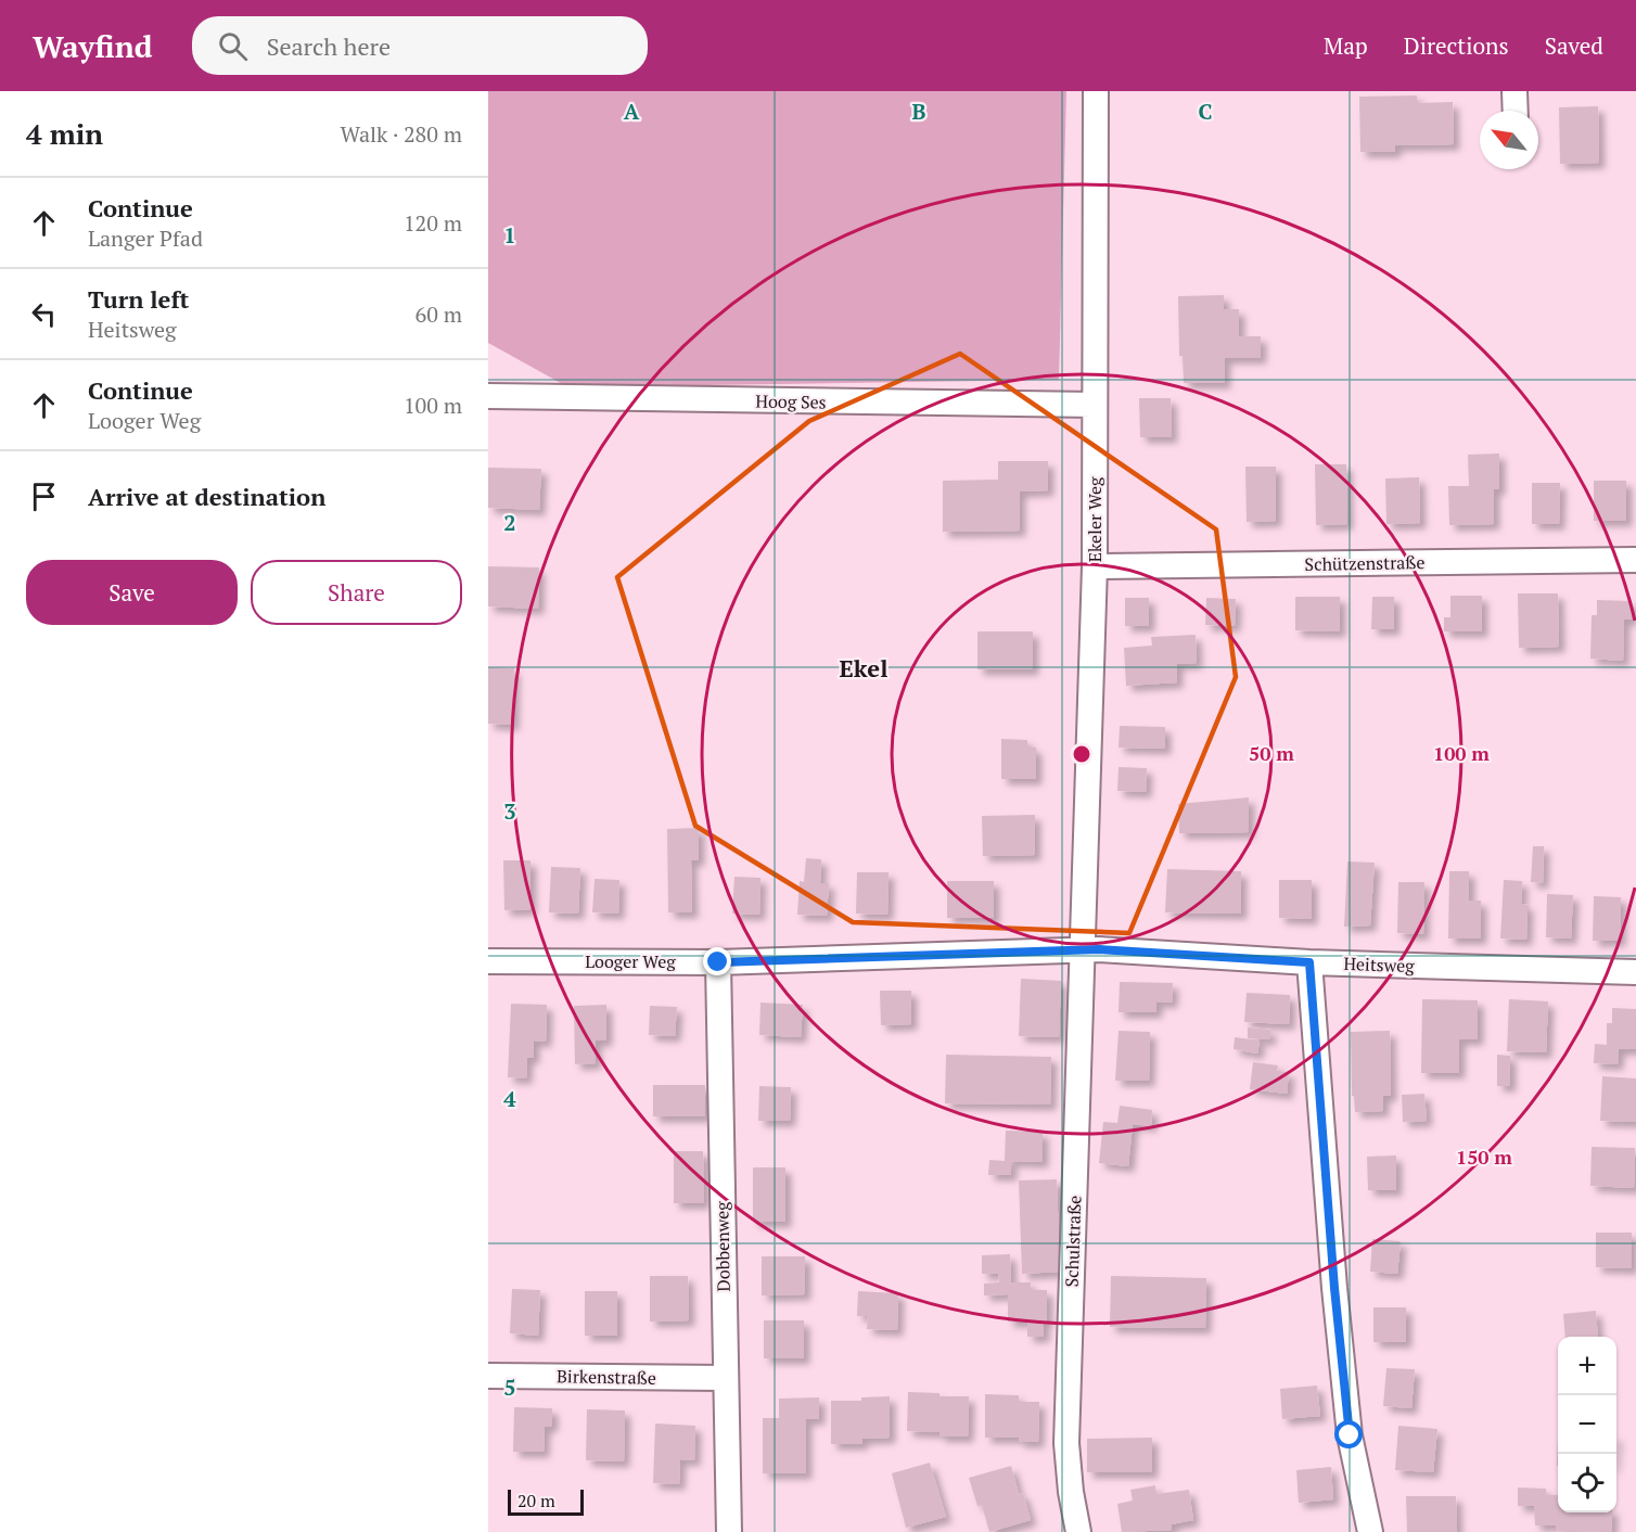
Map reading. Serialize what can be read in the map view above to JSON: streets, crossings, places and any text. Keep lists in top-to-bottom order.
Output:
{
  "streets": {
    "street": [
      "Hoog Ses",
      "Ekeler Weg",
      "Schützenstraße",
      "Looger Weg",
      "Heitsweg",
      "Schulstraße",
      "Dobbenweg",
      "Birkenstraße"
    ]
  },
  "crossings": [
    ["Hoog Ses", "Ekeler Weg"],
    ["Ekeler Weg", "Schützenstraße"],
    ["Ekeler Weg", "Looger Weg"],
    ["Ekeler Weg", "Heitsweg"],
    ["Ekeler Weg", "Schulstraße"],
    ["Looger Weg", "Heitsweg"],
    ["Looger Weg", "Schulstraße"],
    ["Looger Weg", "Dobbenweg"],
    ["Heitsweg", "Schulstraße"],
    ["Dobbenweg", "Birkenstraße"]
  ],
  "districts": ["Ekel"],
  "scale_bar": "20 m",
  "north": "top left",
  "page": {
    "header": "Wayfind",
    "search": "Search here",
    "nav": ["Map", "Directions", "Saved"],
    "heading": ["4 min", "Walk · 280 m"],
    "list": [
      ["Continue", "Langer Pfad", "120 m"],
      ["Turn left", "Heitsweg", "60 m"],
      ["Continue", "Looger Weg", "100 m"],
      "Arrive at destination"
    ],
    "buttons": ["Save", "Share"],
    "map_buttons": ["+", "−"],
    "scale": "20 m"
  },
  "grid": {
    "columns": ["A", "B", "C"],
    "rows": [
      "1",
      "2",
      "3",
      "4",
      "5"
    ]
  },
  "rings": ["50 m", "100 m", "150 m"]
}
